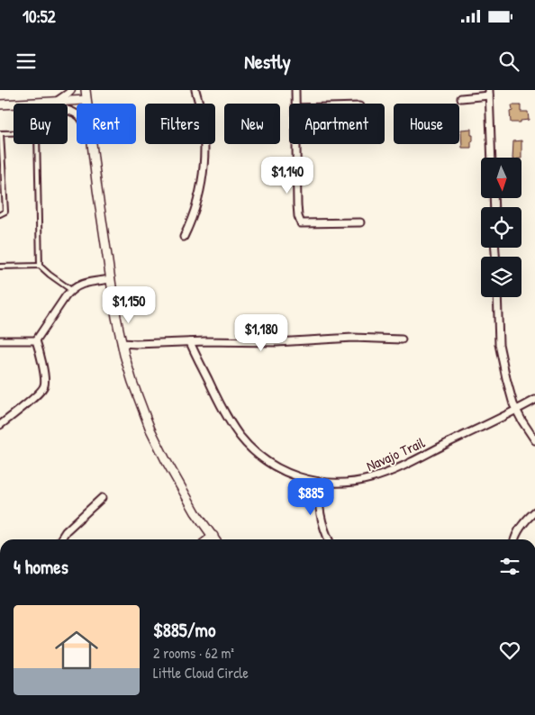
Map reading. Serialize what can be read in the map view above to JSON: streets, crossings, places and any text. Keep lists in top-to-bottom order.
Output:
{
  "streets": {
    "street": ["Navajo Trail"]
  },
  "north": "bottom",
  "page": {
    "status": "10:52",
    "header": "Nestly",
    "chip": [
      "Buy",
      "Rent",
      "Filters",
      "New",
      "Apartment",
      "House"
    ],
    "price": [
      "$1,140",
      "$1,150",
      "$1,180",
      "$885"
    ],
    "heading": "4 homes",
    "list": [
      {
        "name": "$885/mo",
        "note": "2 rooms · 62 m² · Little Cloud Circle"
      }
    ]
  }
}
